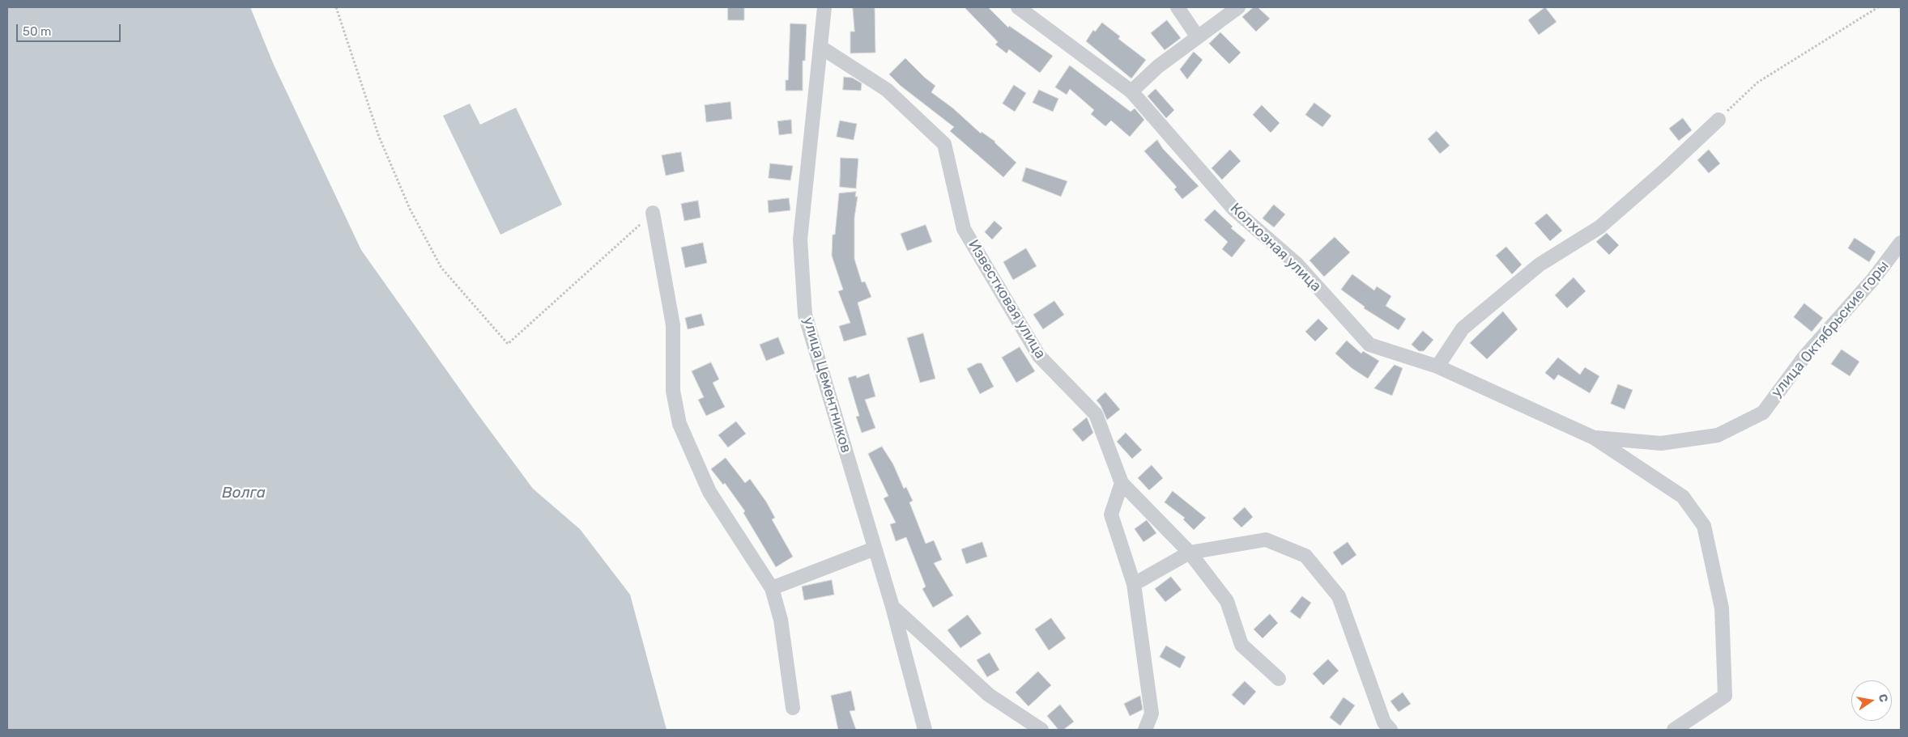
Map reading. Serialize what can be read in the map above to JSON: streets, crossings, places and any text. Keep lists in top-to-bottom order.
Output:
{
  "streets": {
    "street": [
      "Колхозная улица",
      "Известковая улица",
      "улица Октябрьские горы",
      "улица Цементников"
    ]
  },
  "crossings": [
    ["Колхозная улица", "улица Октябрьские горы"],
    ["Известковая улица", "улица Цементников"]
  ],
  "water": ["Волга"],
  "scale_bar": "50 m",
  "north": "right"
}
